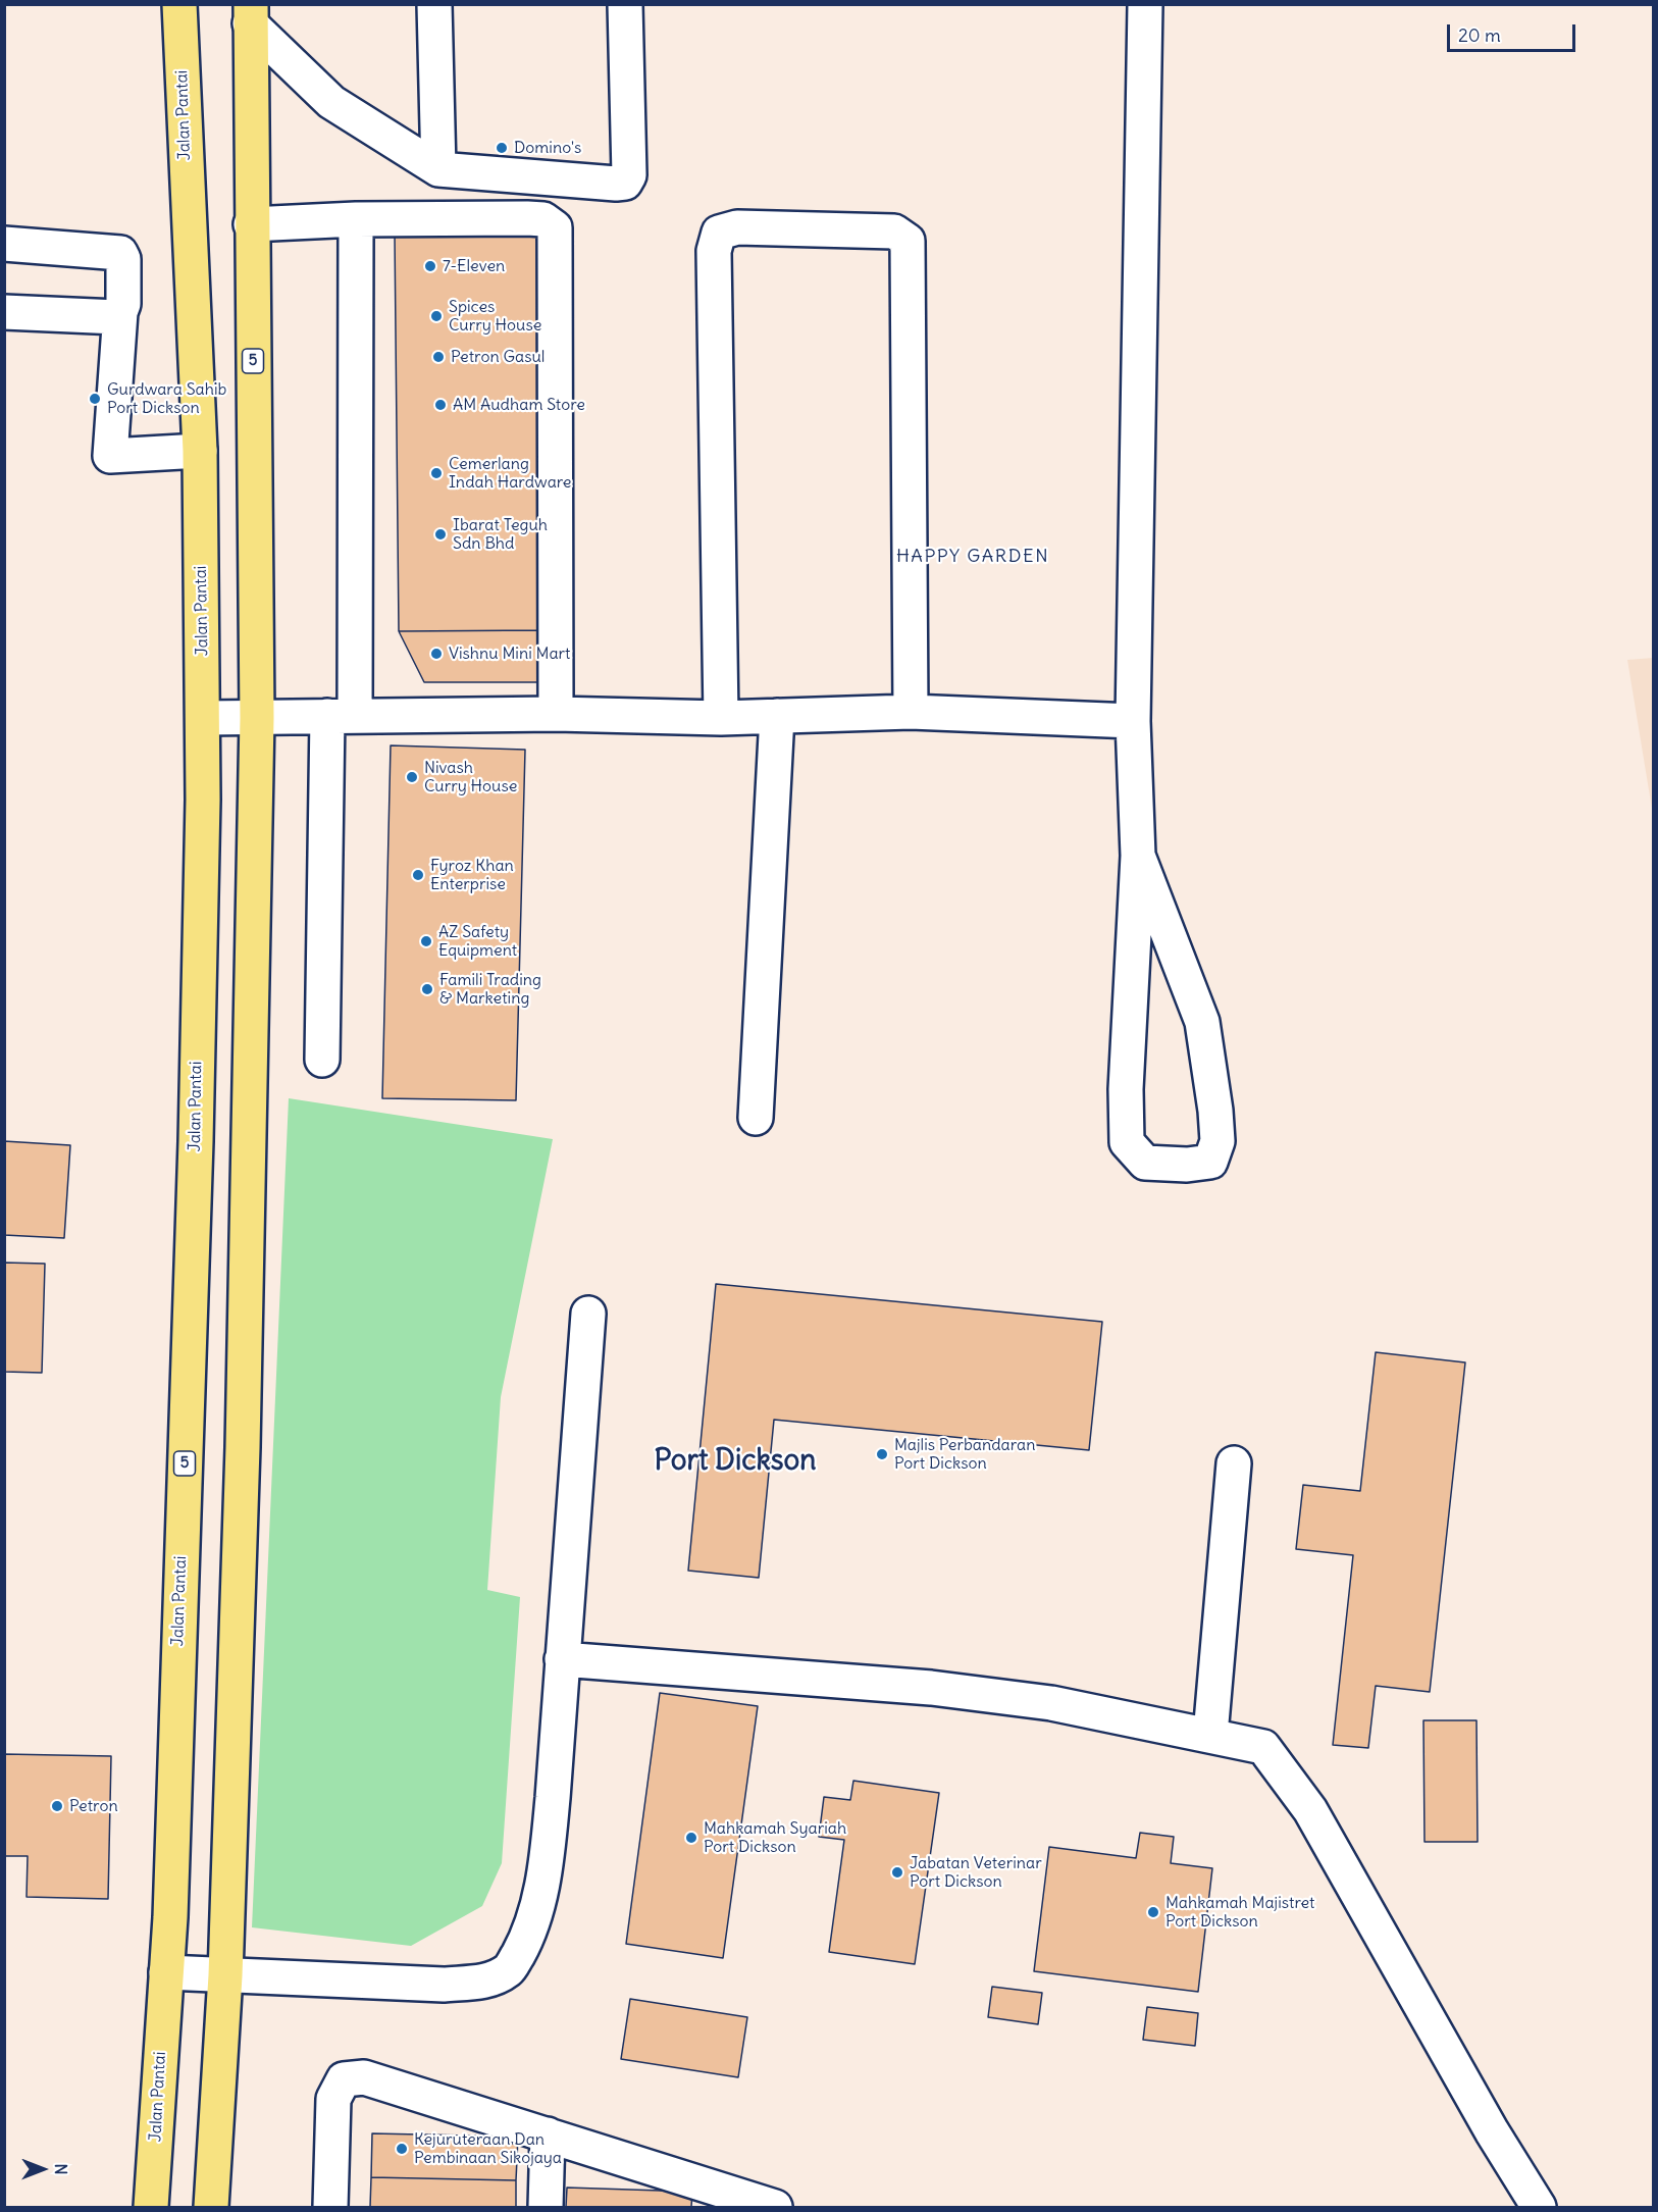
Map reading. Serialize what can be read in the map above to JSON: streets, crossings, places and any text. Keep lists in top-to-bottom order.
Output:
{
  "streets": {
    "highway": ["Jalan Pantai", "5"]
  },
  "districts": ["HAPPY GARDEN", "Port Dickson"],
  "places": [
    "Domino's",
    "7-Eleven",
    "Spices Curry House",
    "Petron Gasul",
    "Gurdwara Sahib Port Dickson",
    "AM Audham Store",
    "Cemerlang Indah Hardware",
    "Ibarat Teguh Sdn Bhd",
    "Vishnu Mini Mart",
    "Nivash Curry House",
    "Fyroz Khan Enterprise",
    "AZ Safety Equipment",
    "Famili Trading & Marketing",
    "Majlis Perbandaran Port Dickson",
    "Petron",
    "Mahkamah Syariah Port Dickson",
    "Jabatan Veterinar Port Dickson",
    "Mahkamah Majistret Port Dickson",
    "Kejuruteraan Dan Pembinaan Sikojaya"
  ],
  "scale_bar": "20 m",
  "north": "right"
}
